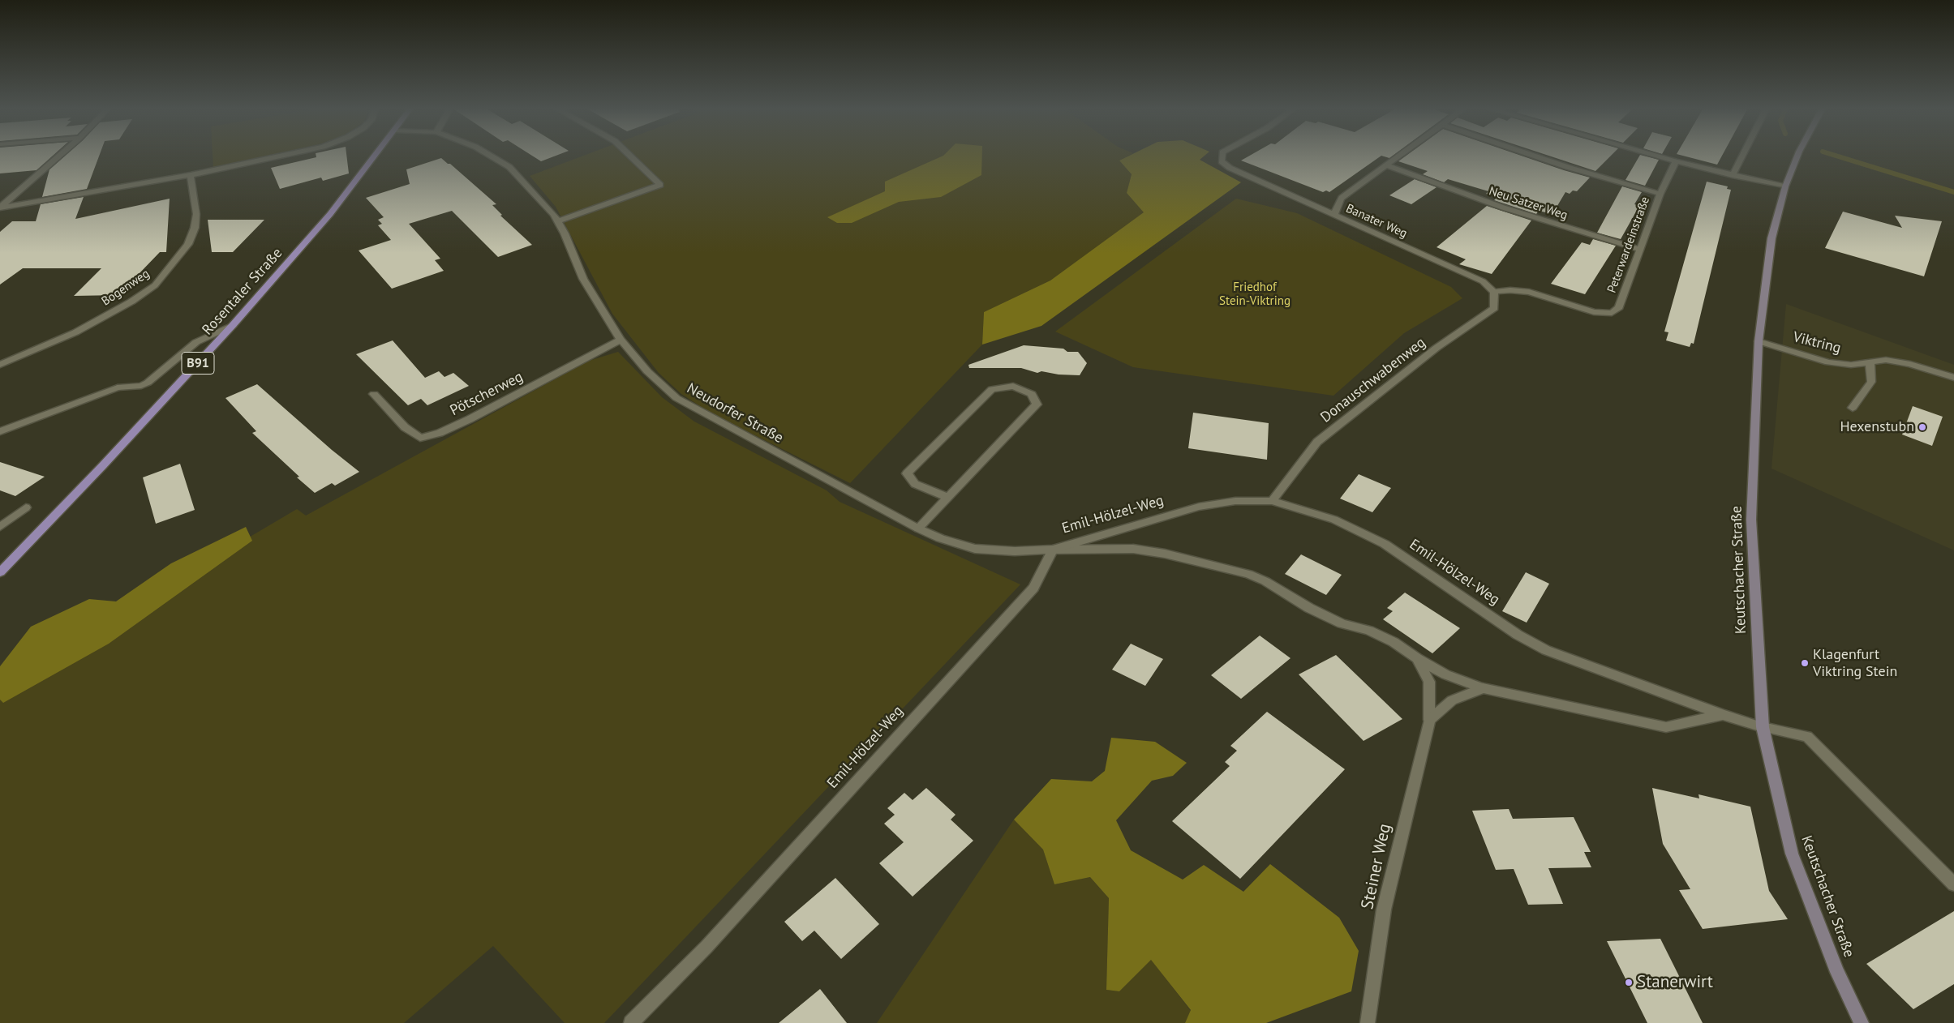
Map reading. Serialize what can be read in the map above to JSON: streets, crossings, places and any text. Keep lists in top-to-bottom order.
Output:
{
  "streets": {
    "main road": ["Rosentaler Straße", "B91", "Keutschacher Straße"],
    "street": [
      "Neu Satzer Weg",
      "Banater Weg",
      "Peterwardeinstraße",
      "Bogenweg",
      "Viktring",
      "Donauschwabenweg",
      "Pötscherweg",
      "Neudorfer Straße",
      "Emil-Hölzel-Weg",
      "Steiner Weg"
    ]
  },
  "crossings": [
    ["Neu Satzer Weg", "Banater Weg"],
    ["Neu Satzer Weg", "Peterwardeinstraße"],
    ["Banater Weg", "Peterwardeinstraße"],
    ["Banater Weg", "Donauschwabenweg"],
    ["Peterwardeinstraße", "Donauschwabenweg"],
    ["Viktring", "Keutschacher Straße"],
    ["Donauschwabenweg", "Emil-Hölzel-Weg"],
    ["Pötscherweg", "Neudorfer Straße"],
    ["Neudorfer Straße", "Emil-Hölzel-Weg"],
    ["Emil-Hölzel-Weg", "Keutschacher Straße"]
  ],
  "parks": ["Friedhof Stein-Viktring"],
  "places": ["Hexenstubn", "Klagenfurt Viktring Stein", "Stanerwirt"]
}
